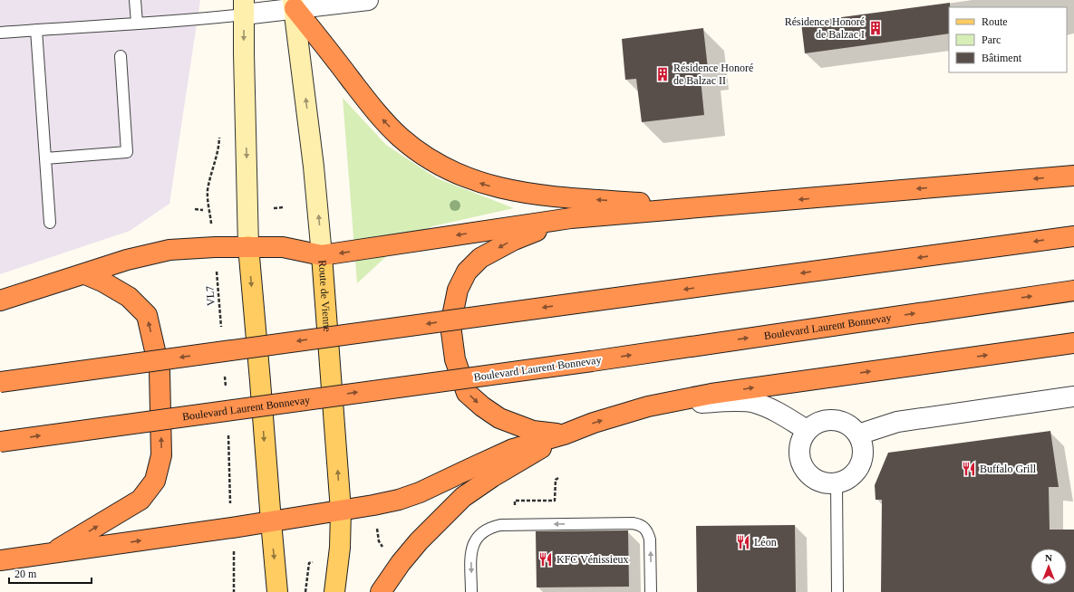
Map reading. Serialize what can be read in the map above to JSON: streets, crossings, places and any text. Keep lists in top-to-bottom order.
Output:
{
  "streets": {
    "highway": ["Boulevard Laurent Bonnevay"],
    "main road": ["Route de Vienne"],
    "path": ["VL7"]
  },
  "places": {
    "building": ["Résidence Honoré de Balzac I", "Résidence Honoré de Balzac II"],
    "restaurant": ["Buffalo Grill", "Léon", "KFC Vénissieux"]
  },
  "legend": ["Route", "Parc", "Bâtiment"],
  "scale_bar": "20 m",
  "north": "top"
}
